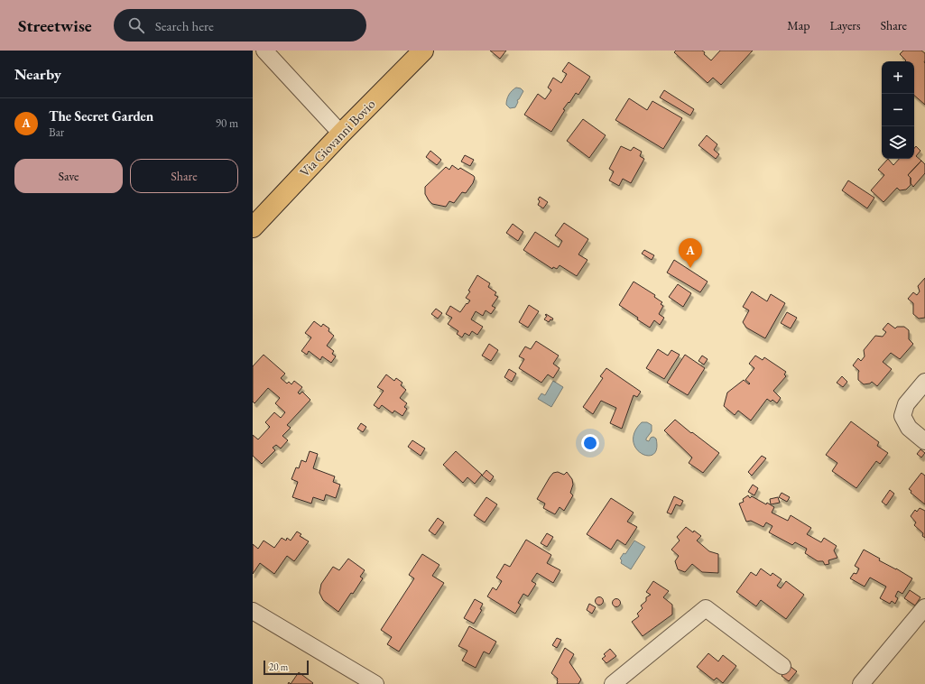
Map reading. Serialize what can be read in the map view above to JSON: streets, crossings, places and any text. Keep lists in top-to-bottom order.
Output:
{
  "streets": {
    "main road": ["Via Giovanni Bovio"]
  },
  "scale_bar": "20 m",
  "page": {
    "header": "Streetwise",
    "search": "Search here",
    "nav": ["Map", "Layers", "Share"],
    "heading": "Nearby",
    "map_buttons": ["+", "−"],
    "list": [
      {
        "mark": "A",
        "name": "The Secret Garden",
        "note": "Bar",
        "value": "90 m"
      }
    ],
    "buttons": ["Save", "Share"],
    "pins": "A",
    "scale": "20 m"
  }
}
